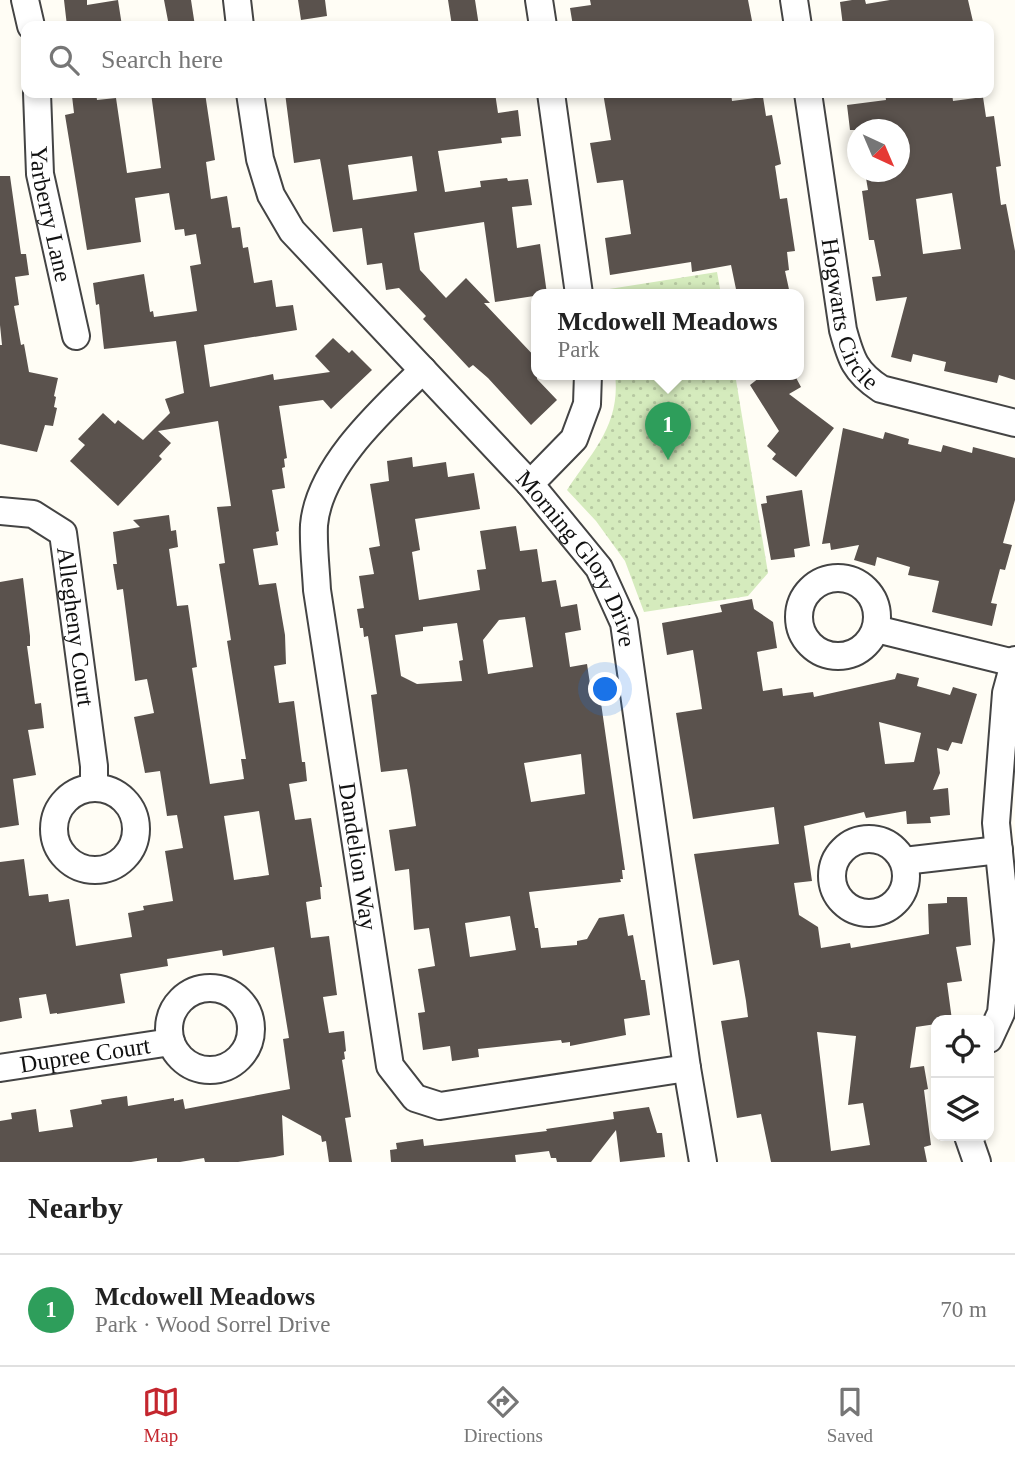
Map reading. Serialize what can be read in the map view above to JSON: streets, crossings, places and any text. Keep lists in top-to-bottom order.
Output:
{
  "streets": {
    "street": [
      "Yarberry Lane",
      "Hogwarts Circle",
      "Morning Glory Drive",
      "Allegheny Court",
      "Dandelion Way",
      "Dupree Court"
    ]
  },
  "crossings": [
    ["Morning Glory Drive", "Dandelion Way"]
  ],
  "north": "bottom right",
  "page": {
    "search": "Search here",
    "popup": ["Mcdowell Meadows", "Park"],
    "pins": "1",
    "heading": "Nearby",
    "list": [
      {
        "mark": "1",
        "name": "Mcdowell Meadows",
        "note": "Park · Wood Sorrel Drive",
        "value": "70 m"
      }
    ],
    "nav": ["Map", "Directions", "Saved"]
  }
}
